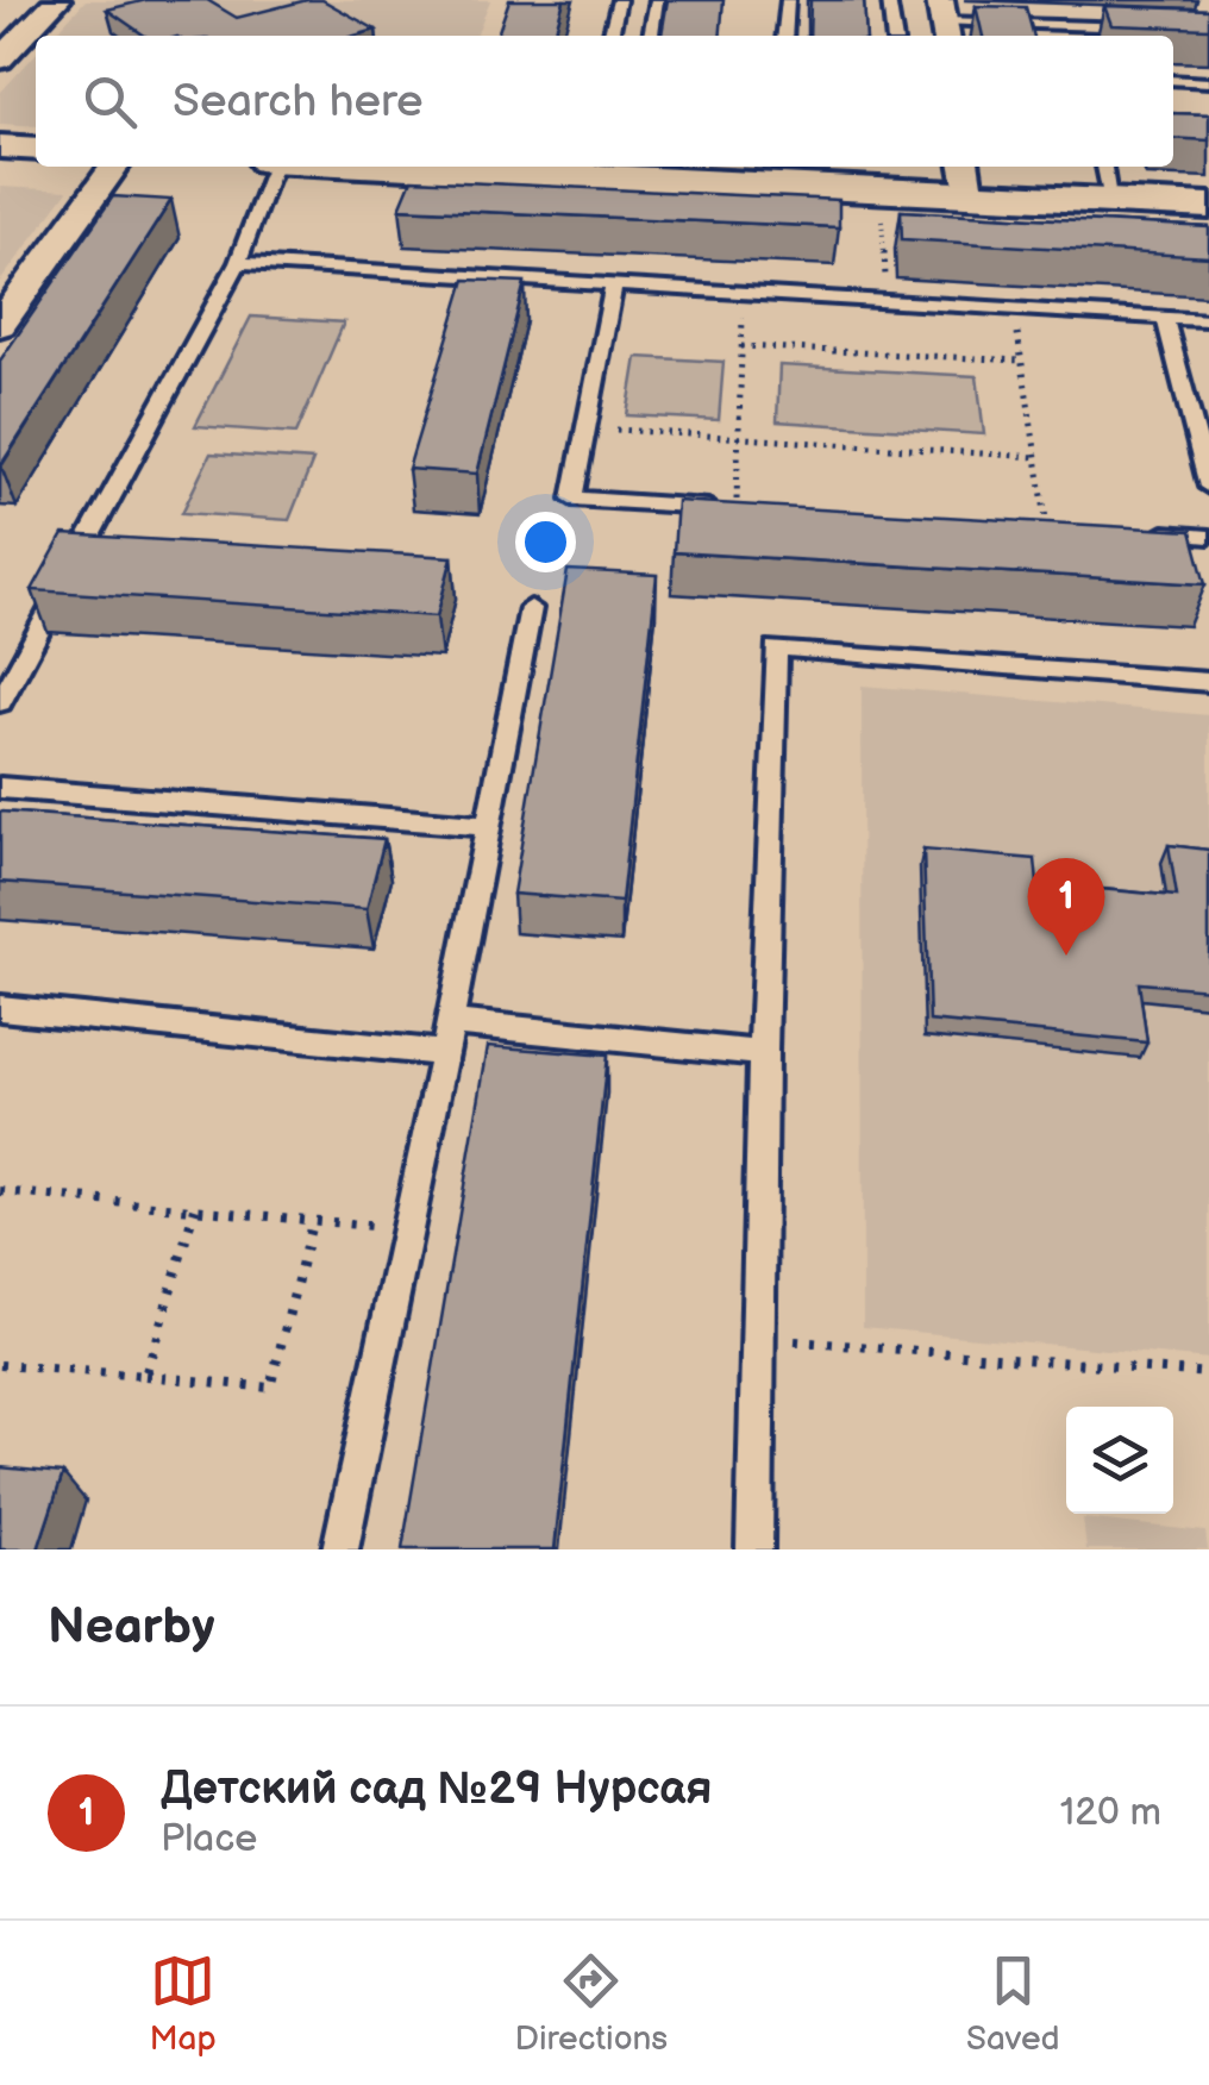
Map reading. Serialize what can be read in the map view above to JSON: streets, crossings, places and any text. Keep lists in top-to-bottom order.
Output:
{
  "page": {
    "search": "Search here",
    "pins": "1",
    "heading": "Nearby",
    "list": [
      {
        "mark": "1",
        "name": "Детский сад №29 Нурсая",
        "note": "Place",
        "value": "120 m"
      }
    ],
    "nav": ["Map", "Directions", "Saved"]
  }
}
